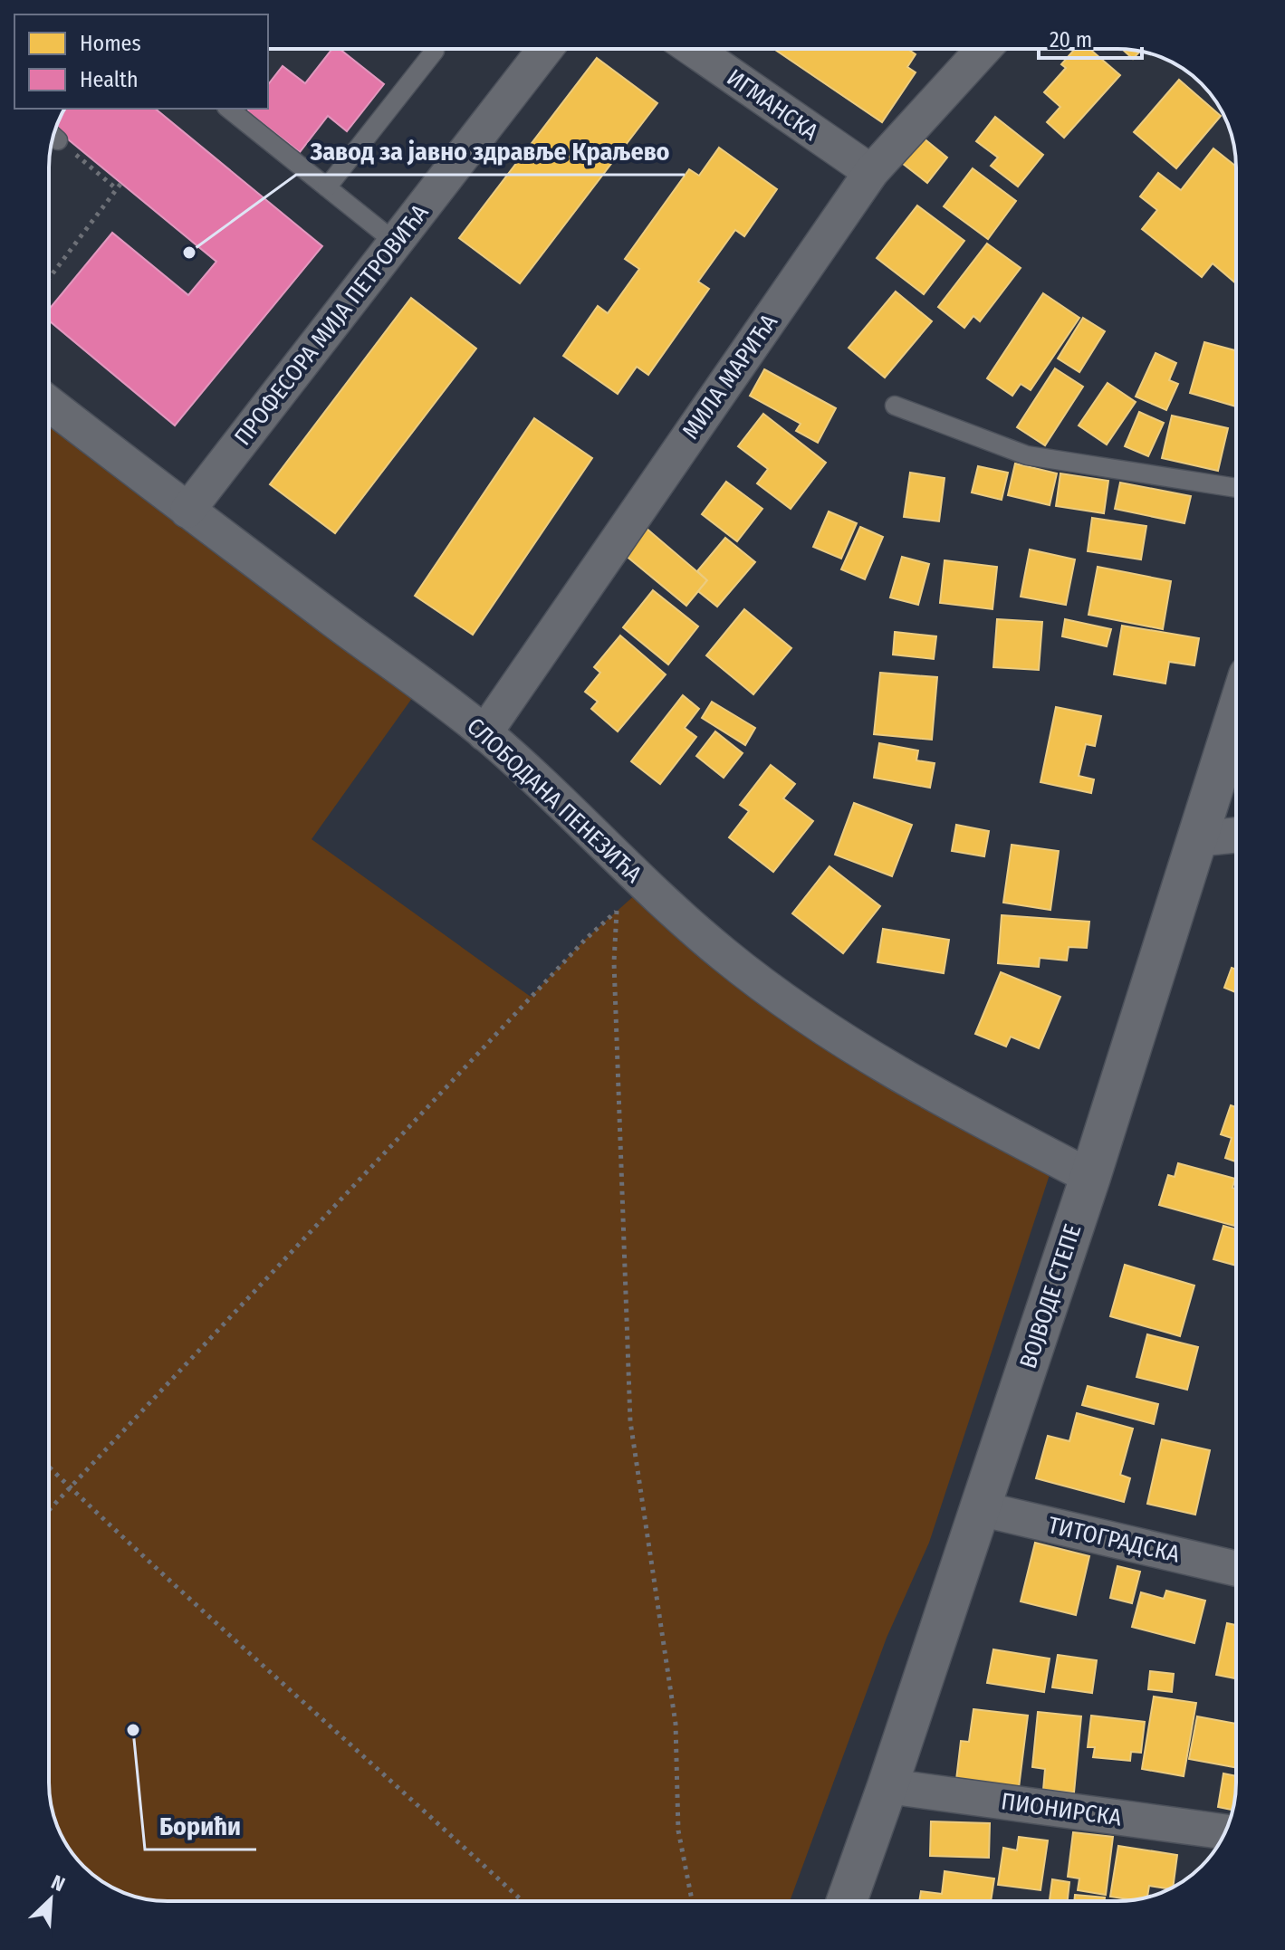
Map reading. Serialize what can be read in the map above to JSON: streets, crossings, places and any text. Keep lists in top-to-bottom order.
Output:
{
  "streets": {
    "street": [
      "ИГМАНСКА",
      "ПРОФЕСОРА МИЈА ПЕТРОВИЋА",
      "МИЛА МАРИЋА",
      "СЛОБОДАНА ПЕНЕЗИЋА",
      "ВОЈВОДЕ СТЕПЕ",
      "ТИТОГРАДСКА",
      "ПИОНИРСКА"
    ]
  },
  "crossings": [
    ["ИГМАНСКА", "МИЛА МАРИЋА"],
    ["ПРОФЕСОРА МИЈА ПЕТРОВИЋА", "СЛОБОДАНА ПЕНЕЗИЋА"],
    ["МИЛА МАРИЋА", "СЛОБОДАНА ПЕНЕЗИЋА"],
    ["СЛОБОДАНА ПЕНЕЗИЋА", "ВОЈВОДЕ СТЕПЕ"],
    ["ВОЈВОДЕ СТЕПЕ", "ТИТОГРАДСКА"],
    ["ВОЈВОДЕ СТЕПЕ", "ПИОНИРСКА"]
  ],
  "places": ["Завод за јавно здравље Краљево", "Борићи"],
  "legend": ["Homes", "Health"],
  "scale_bar": "20 m",
  "north": "top right"
}
